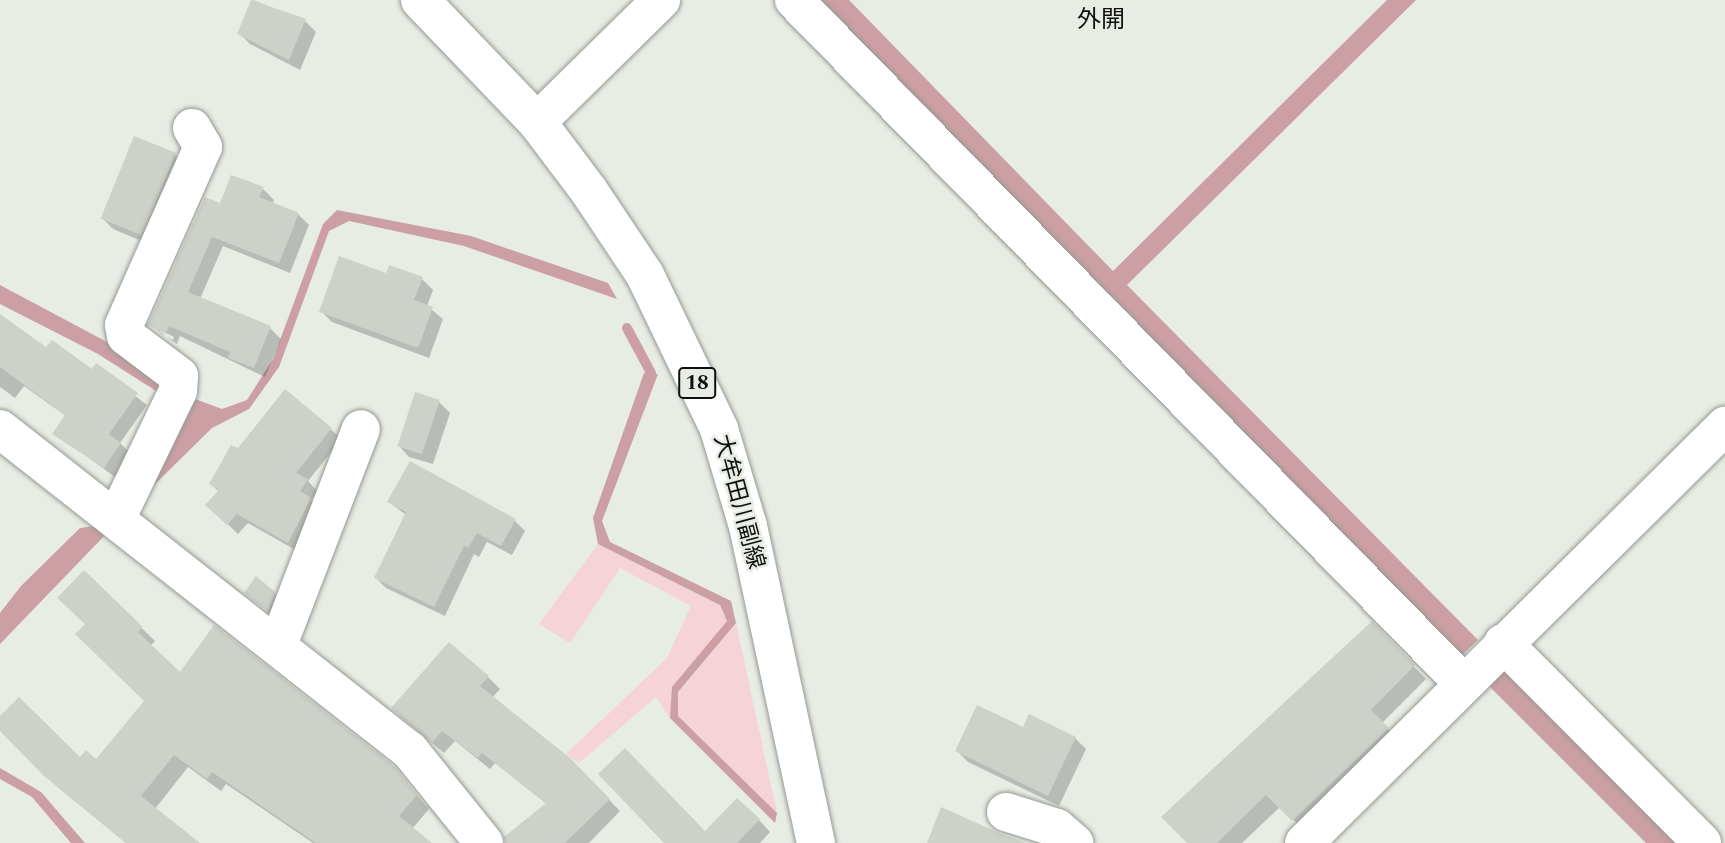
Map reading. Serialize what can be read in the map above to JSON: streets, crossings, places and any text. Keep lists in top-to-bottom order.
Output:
{
  "streets": {
    "street": ["18", "大牟田川副線"]
  },
  "districts": ["外開"]
}
